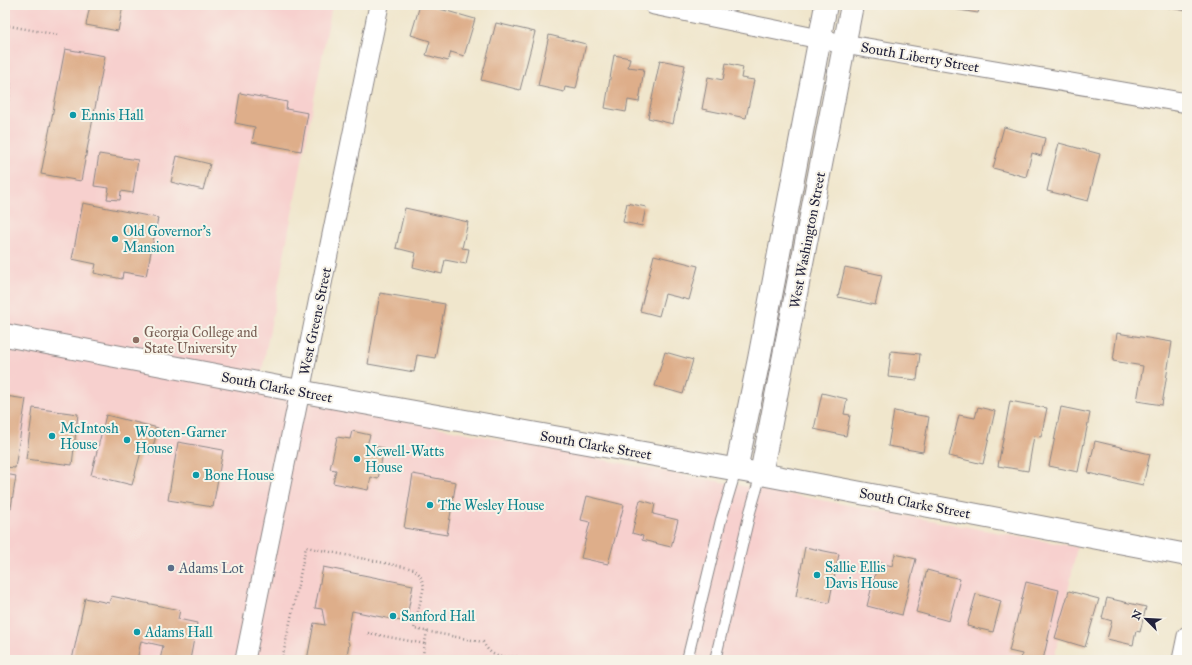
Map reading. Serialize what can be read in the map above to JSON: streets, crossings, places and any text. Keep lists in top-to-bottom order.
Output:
{
  "streets": {
    "main road": ["West Washington Street", "South Clarke Street"],
    "street": ["South Liberty Street", "West Greene Street"]
  },
  "crossings": [
    ["South Liberty Street", "West Washington Street"],
    ["West Washington Street", "South Clarke Street"],
    ["West Greene Street", "South Clarke Street"]
  ],
  "places": [
    "Ennis Hall",
    "Old Governor's Mansion",
    "Georgia College and State University",
    "McIntosh House",
    "Wooten-Garner House",
    "Newell-Watts House",
    "Bone House",
    "The Wesley House",
    "Adams Lot",
    "Sallie Ellis Davis House",
    "Sanford Hall",
    "Adams Hall"
  ],
  "north": "top left"
}
